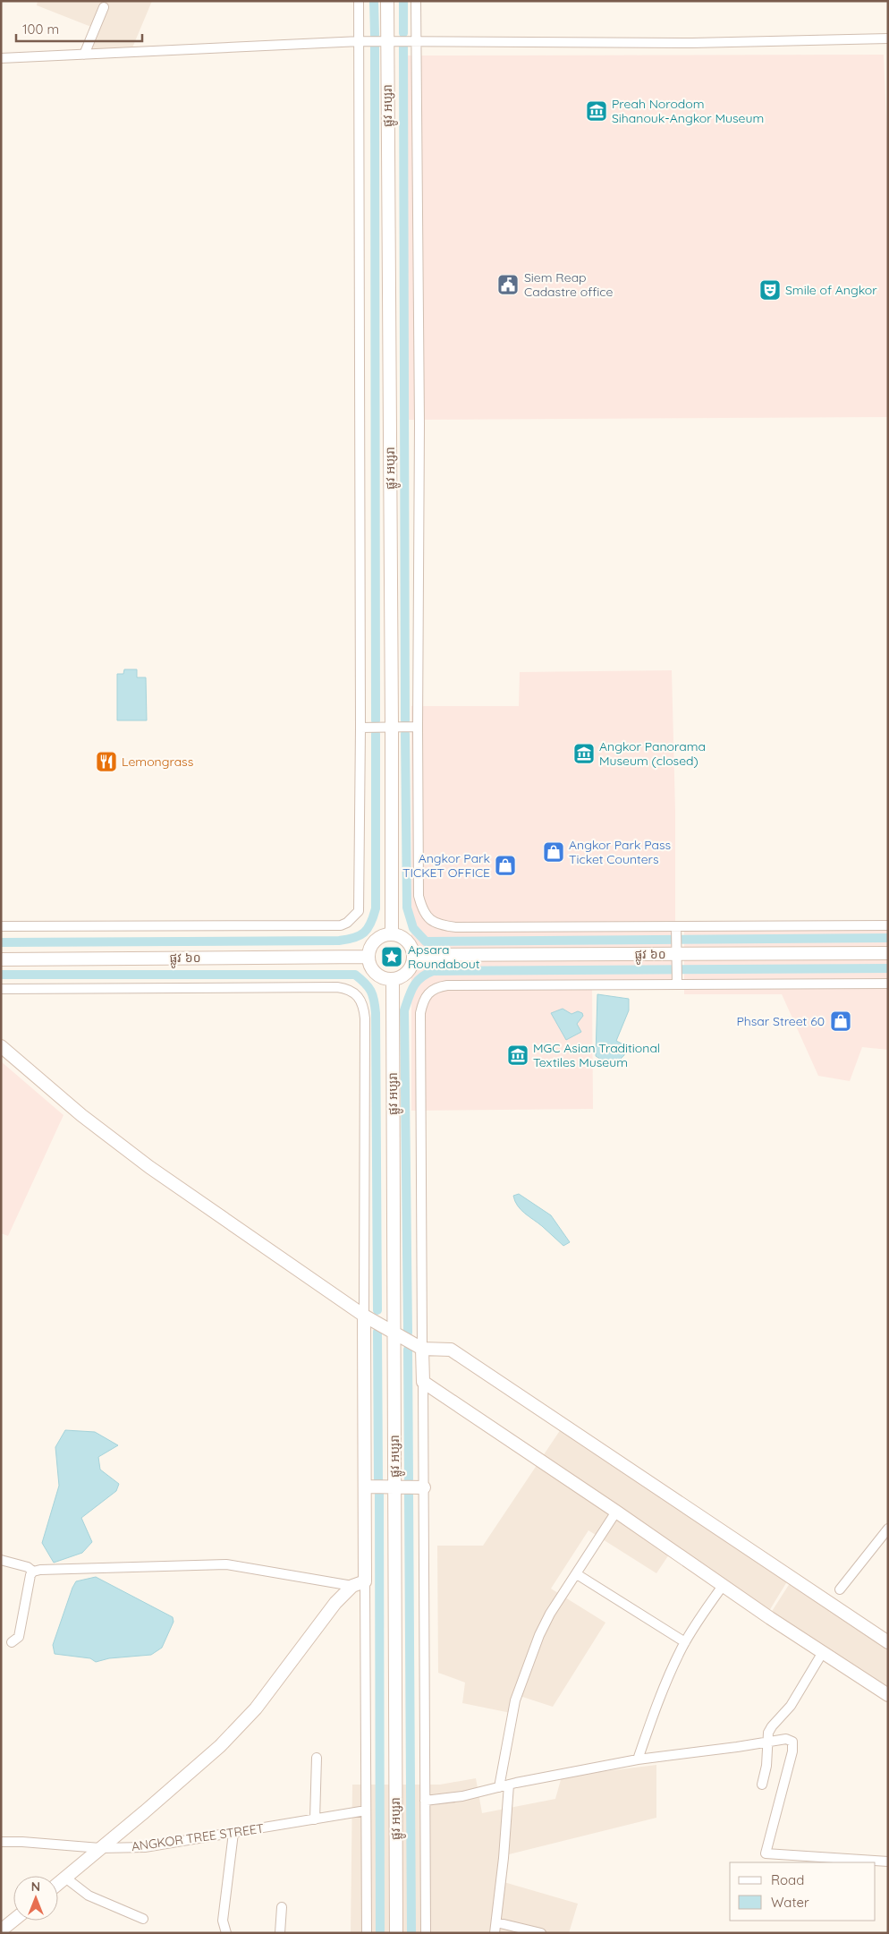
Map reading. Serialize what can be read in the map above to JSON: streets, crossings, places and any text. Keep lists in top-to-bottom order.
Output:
{
  "streets": {
    "street": ["ផ្លូវ អប្សរា", "ផ្លូវ ៦០", "ANGKOR TREE STREET"]
  },
  "crossings": [
    ["ផ្លូវ អប្សរា", "ផ្លូវ ៦០"]
  ],
  "places": {
    "museum": ["Preah Norodom Sihanouk-Angkor Museum", "Angkor Panorama Museum (closed)", "MGC Asian Traditional Textiles Museum"],
    "public building": ["Siem Reap Cadastre office"],
    "theatre": ["Smile of Angkor"],
    "restaurant": ["Lemongrass"],
    "shop": ["Angkor Park Pass Ticket Counters", "Angkor Park TICKET OFFICE", "Phsar Street 60"],
    "place": ["Apsara Roundabout"]
  },
  "legend": ["Road", "Water"],
  "scale_bar": "100 m",
  "north": "top"
}
